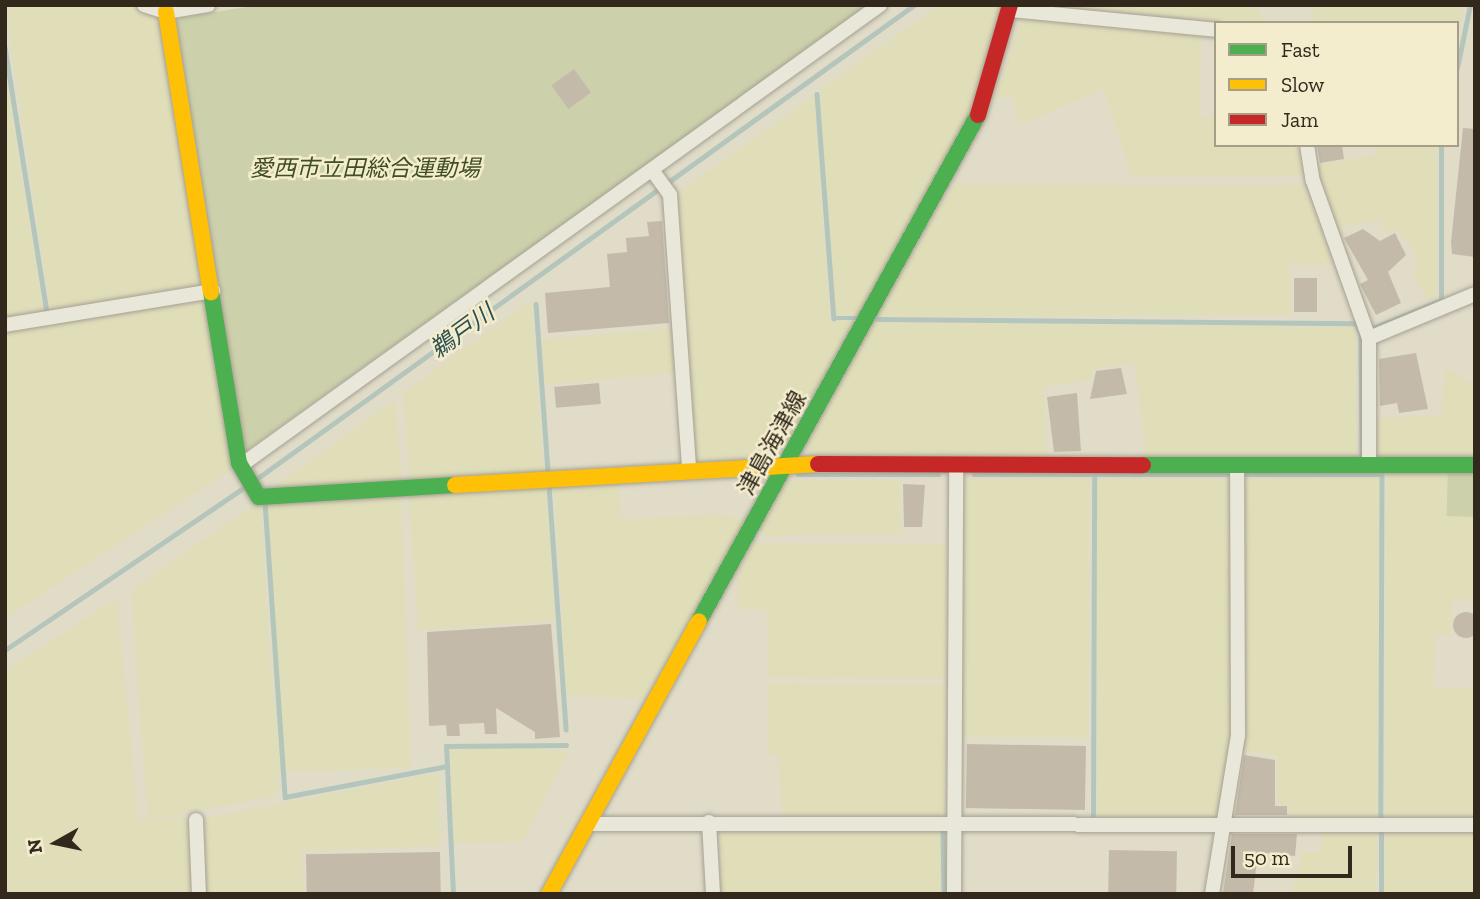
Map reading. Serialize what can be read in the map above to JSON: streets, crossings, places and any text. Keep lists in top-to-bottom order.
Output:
{
  "streets": {
    "street": ["津島海津線"]
  },
  "water": ["鵜戸川"],
  "parks": ["愛西市立田総合運動場"],
  "legend": ["Fast", "Slow", "Jam"],
  "scale_bar": "50 m",
  "north": "left"
}
